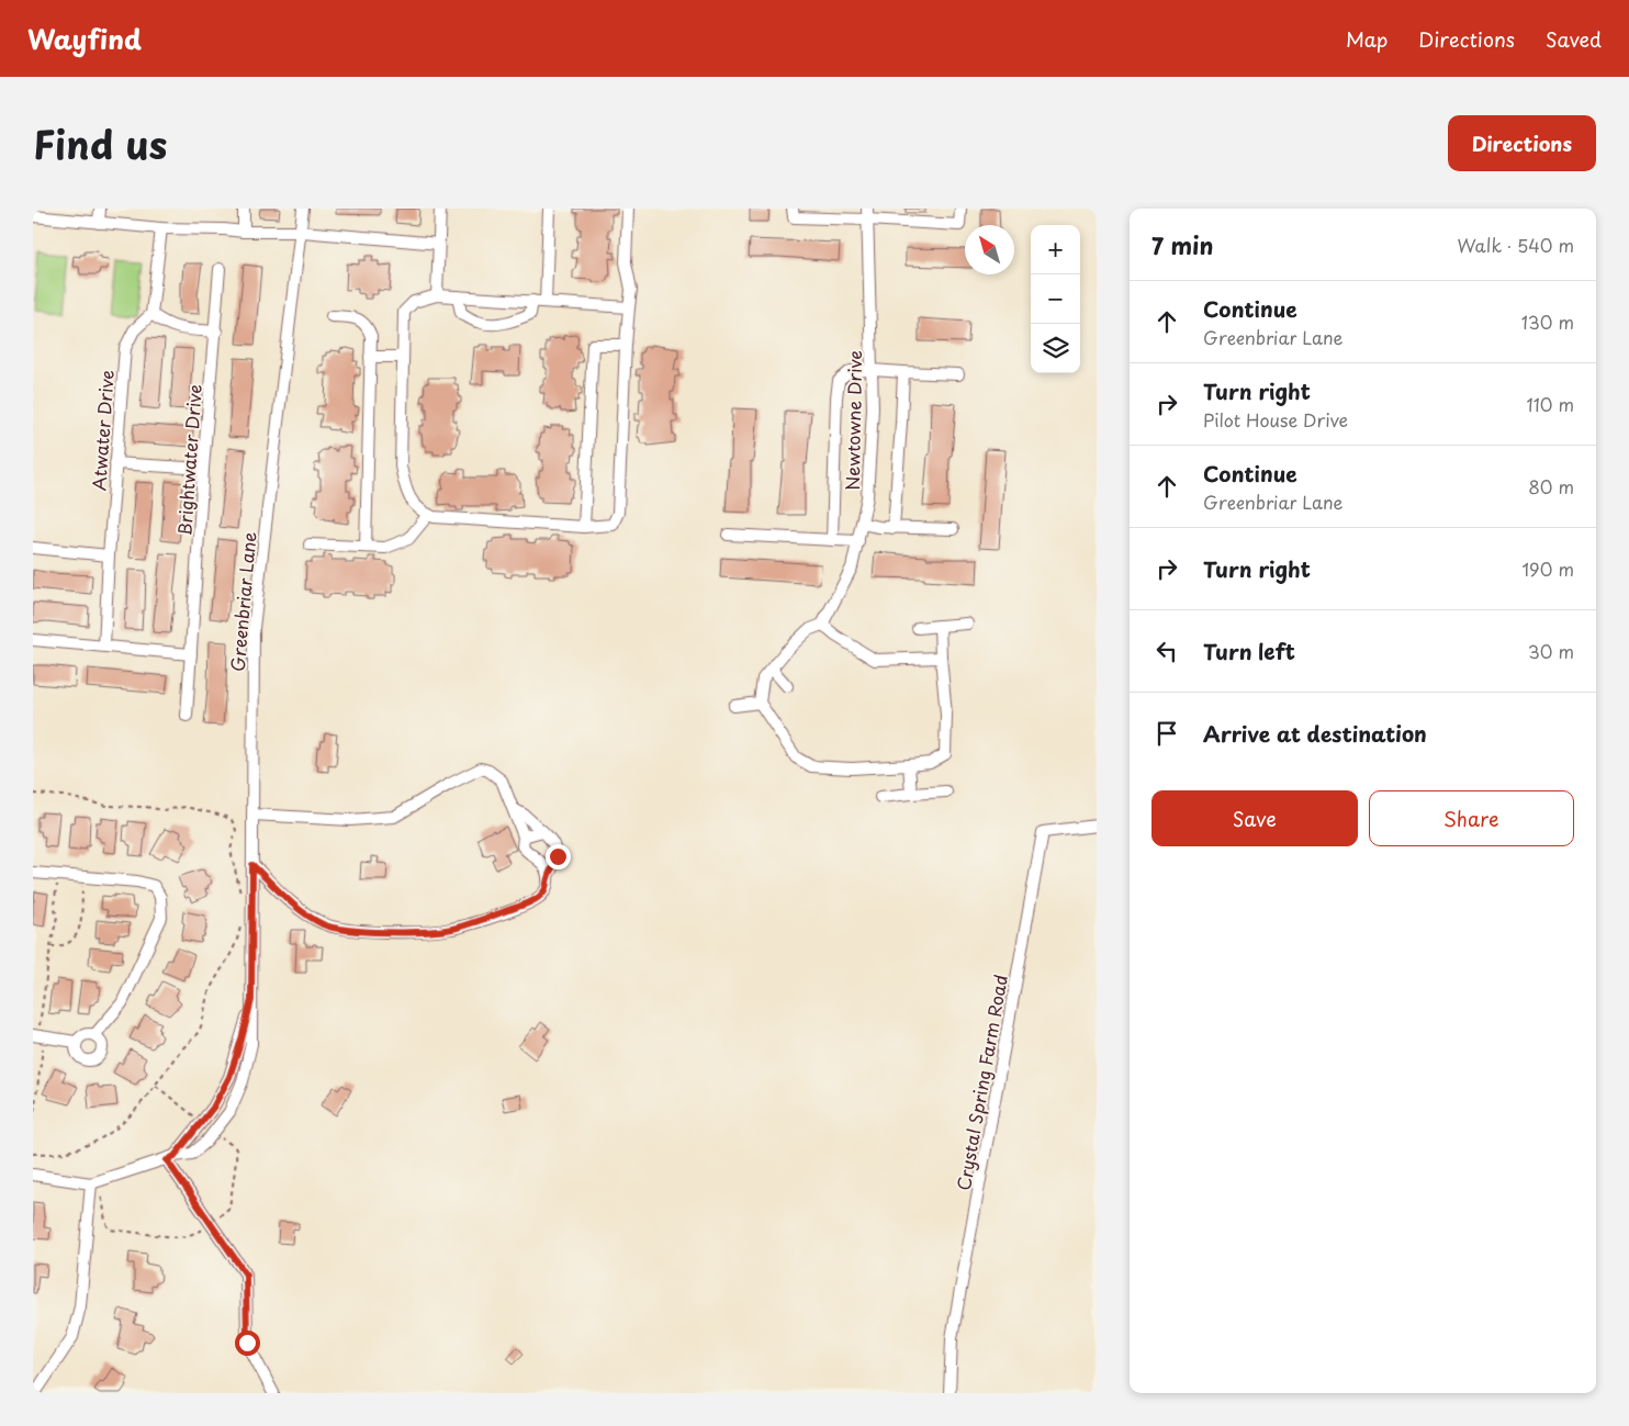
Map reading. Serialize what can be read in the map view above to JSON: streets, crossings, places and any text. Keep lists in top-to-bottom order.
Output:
{
  "streets": {
    "street": [
      "Newtowne Drive",
      "Atwater Drive",
      "Brightwater Drive",
      "Greenbriar Lane",
      "Crystal Spring Farm Road"
    ]
  },
  "north": "top left",
  "page": {
    "header": "Wayfind",
    "nav": ["Map", "Directions", "Saved"],
    "title": "Find us",
    "buttons": [
      "Directions",
      ["Save", "Share"]
    ],
    "heading": ["7 min", "Walk · 540 m"],
    "map_buttons": ["+", "−"],
    "list": [
      ["Continue", "Greenbriar Lane", "130 m"],
      ["Turn right", "Pilot House Drive", "110 m"],
      ["Continue", "Greenbriar Lane", "80 m"],
      ["Turn right", "190 m"],
      ["Turn left", "30 m"],
      "Arrive at destination"
    ]
  }
}
